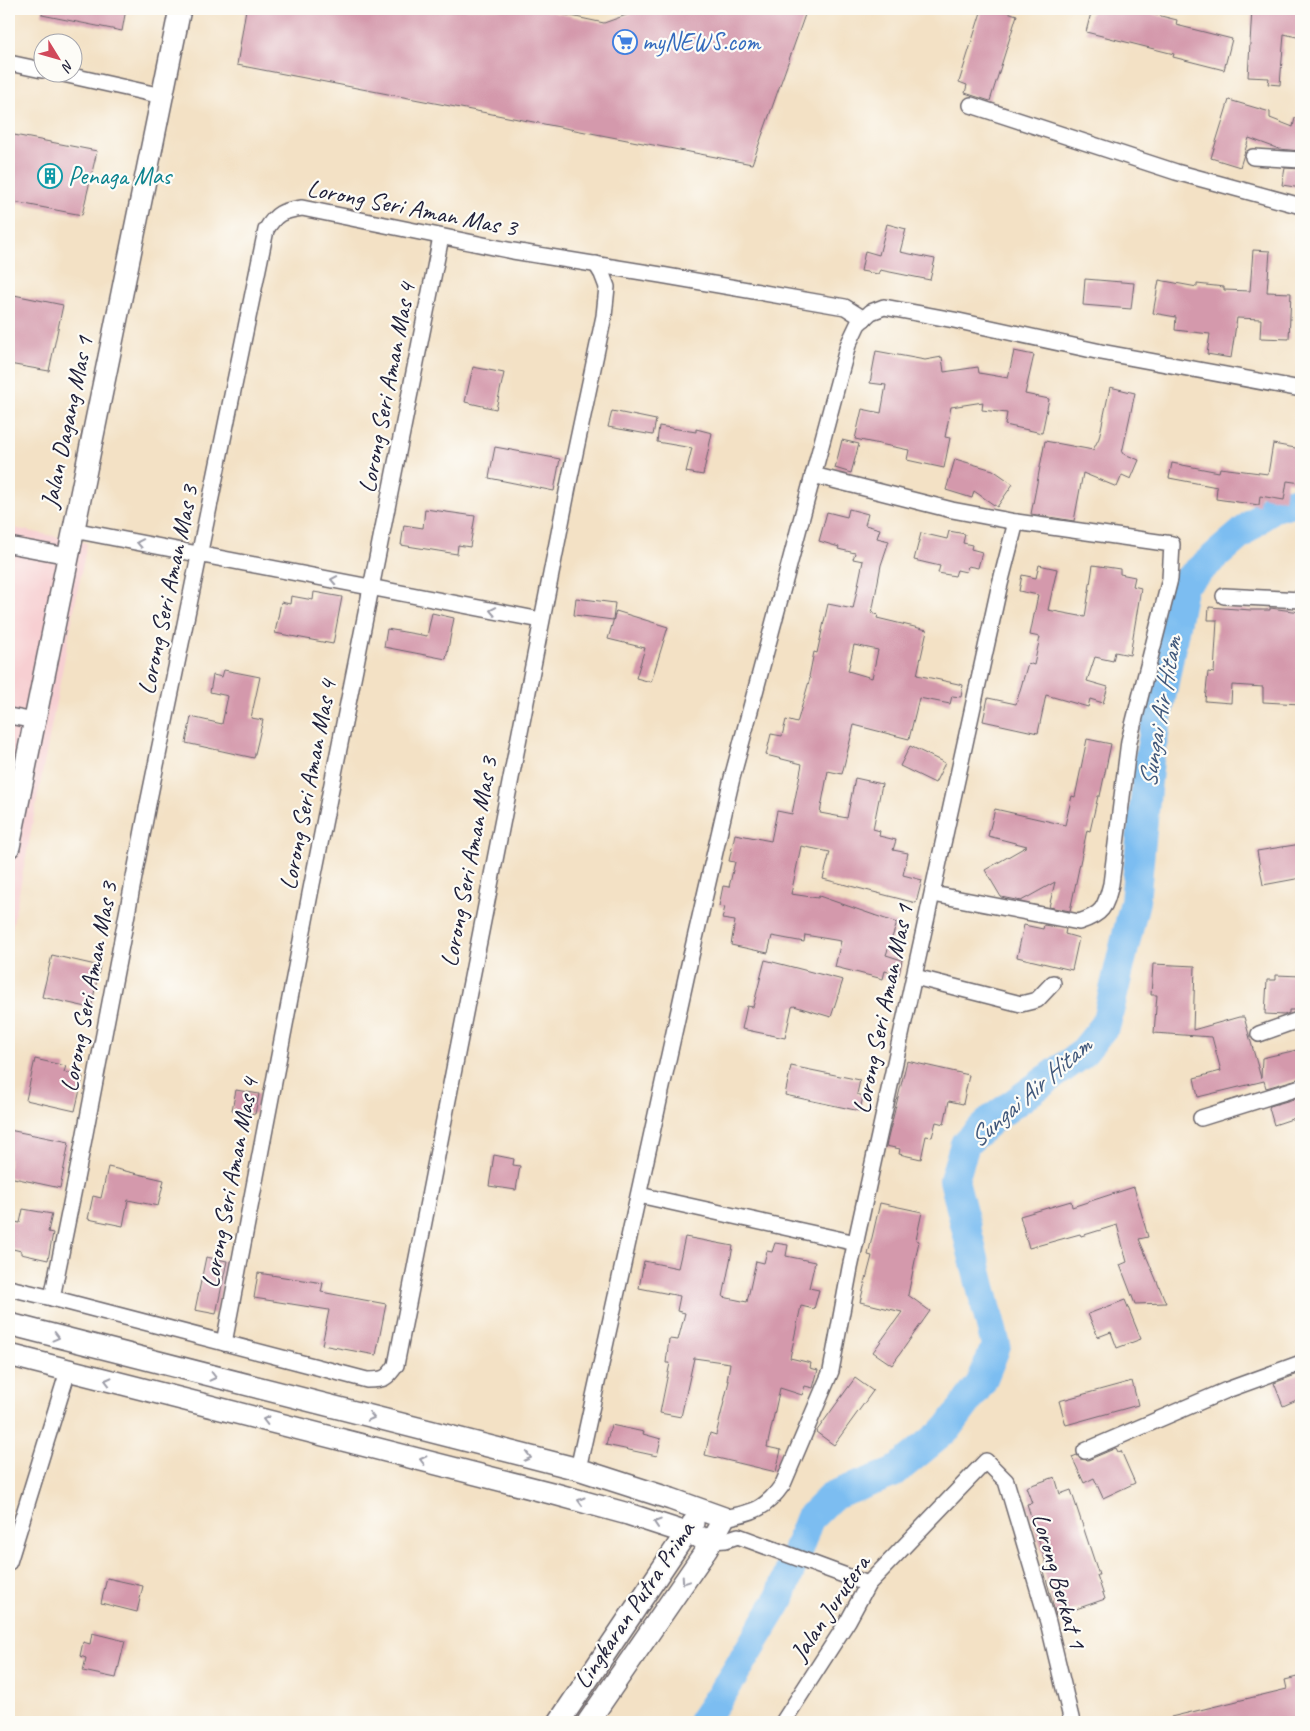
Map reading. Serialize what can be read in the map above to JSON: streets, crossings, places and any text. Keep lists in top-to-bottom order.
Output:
{
  "streets": {
    "main road": ["Jalan Dagang Mas 1", "Lingkaran Putra Prima"],
    "street": [
      "Lorong Seri Aman Mas 3",
      "Lorong Seri Aman Mas 4",
      "Lorong Seri Aman Mas 1",
      "Lorong Berkat 1",
      "Jalan Jurutera"
    ]
  },
  "crossings": [
    ["Lorong Seri Aman Mas 3", "Lorong Seri Aman Mas 4"],
    ["Lorong Seri Aman Mas 1", "Lingkaran Putra Prima"],
    ["Lorong Berkat 1", "Jalan Jurutera"]
  ],
  "water": ["Sungai Air Hitam"],
  "places": {
    "supermarket": ["myNEWS.com"],
    "building": ["Penaga Mas"]
  },
  "north": "bottom right"
}
